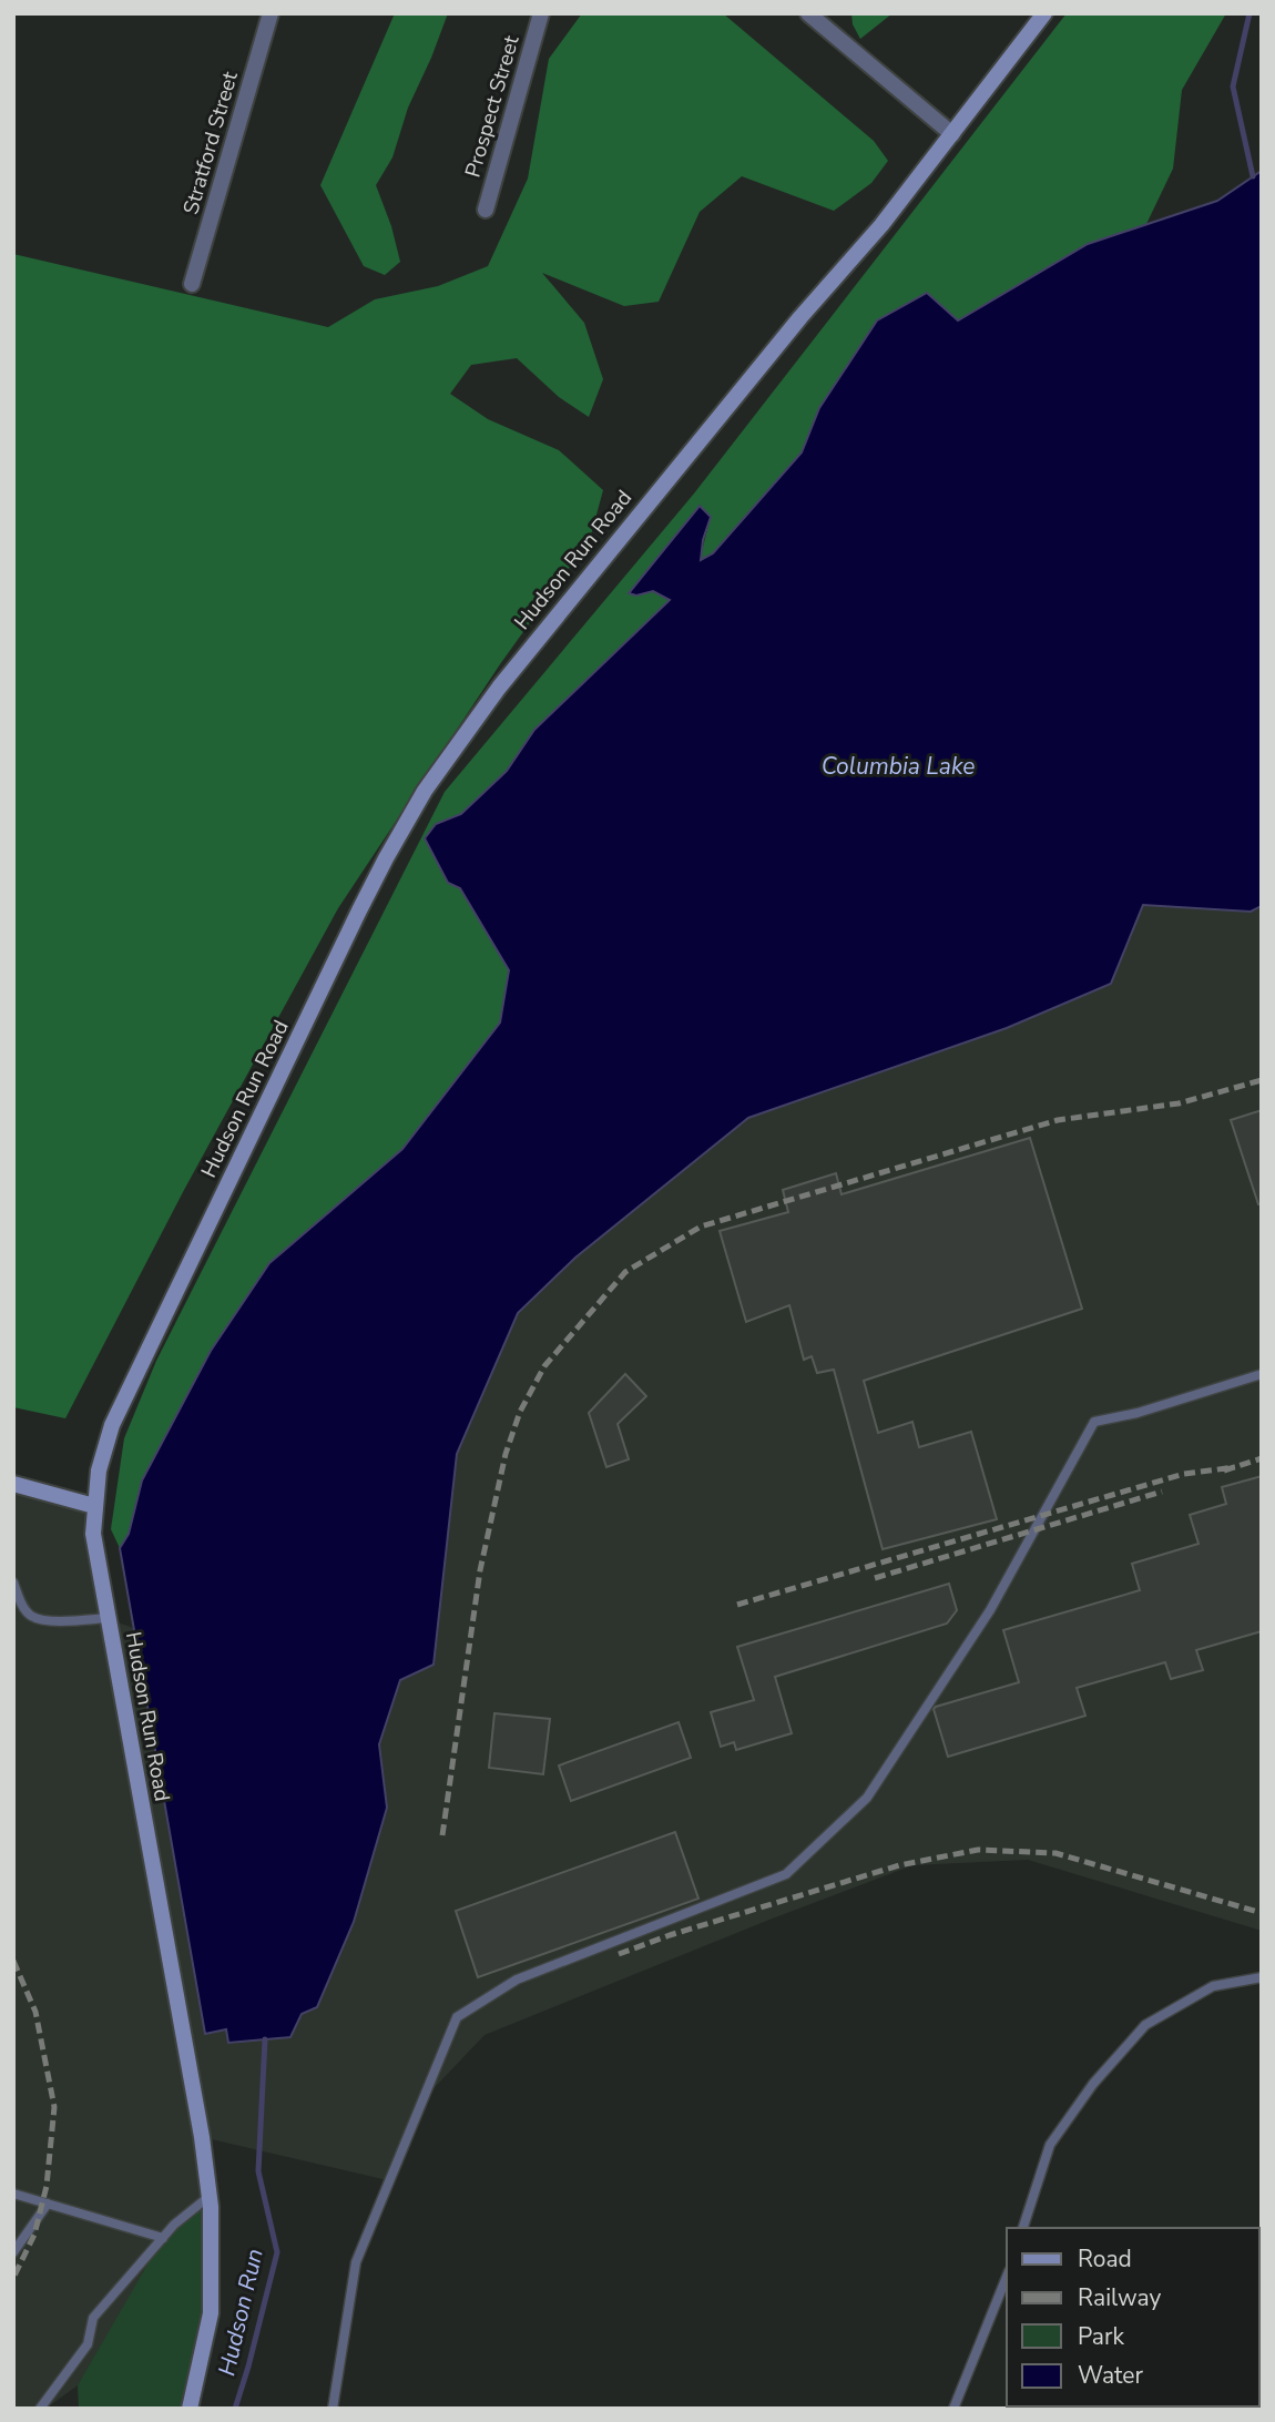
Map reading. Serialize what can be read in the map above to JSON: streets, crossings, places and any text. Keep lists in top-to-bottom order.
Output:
{
  "streets": {
    "main road": ["Hudson Run Road"],
    "street": ["Prospect Street", "Stratford Street"]
  },
  "water": ["Columbia Lake", "Hudson Run"],
  "legend": [
    "Road",
    "Railway",
    "Park",
    "Water"
  ]
}
